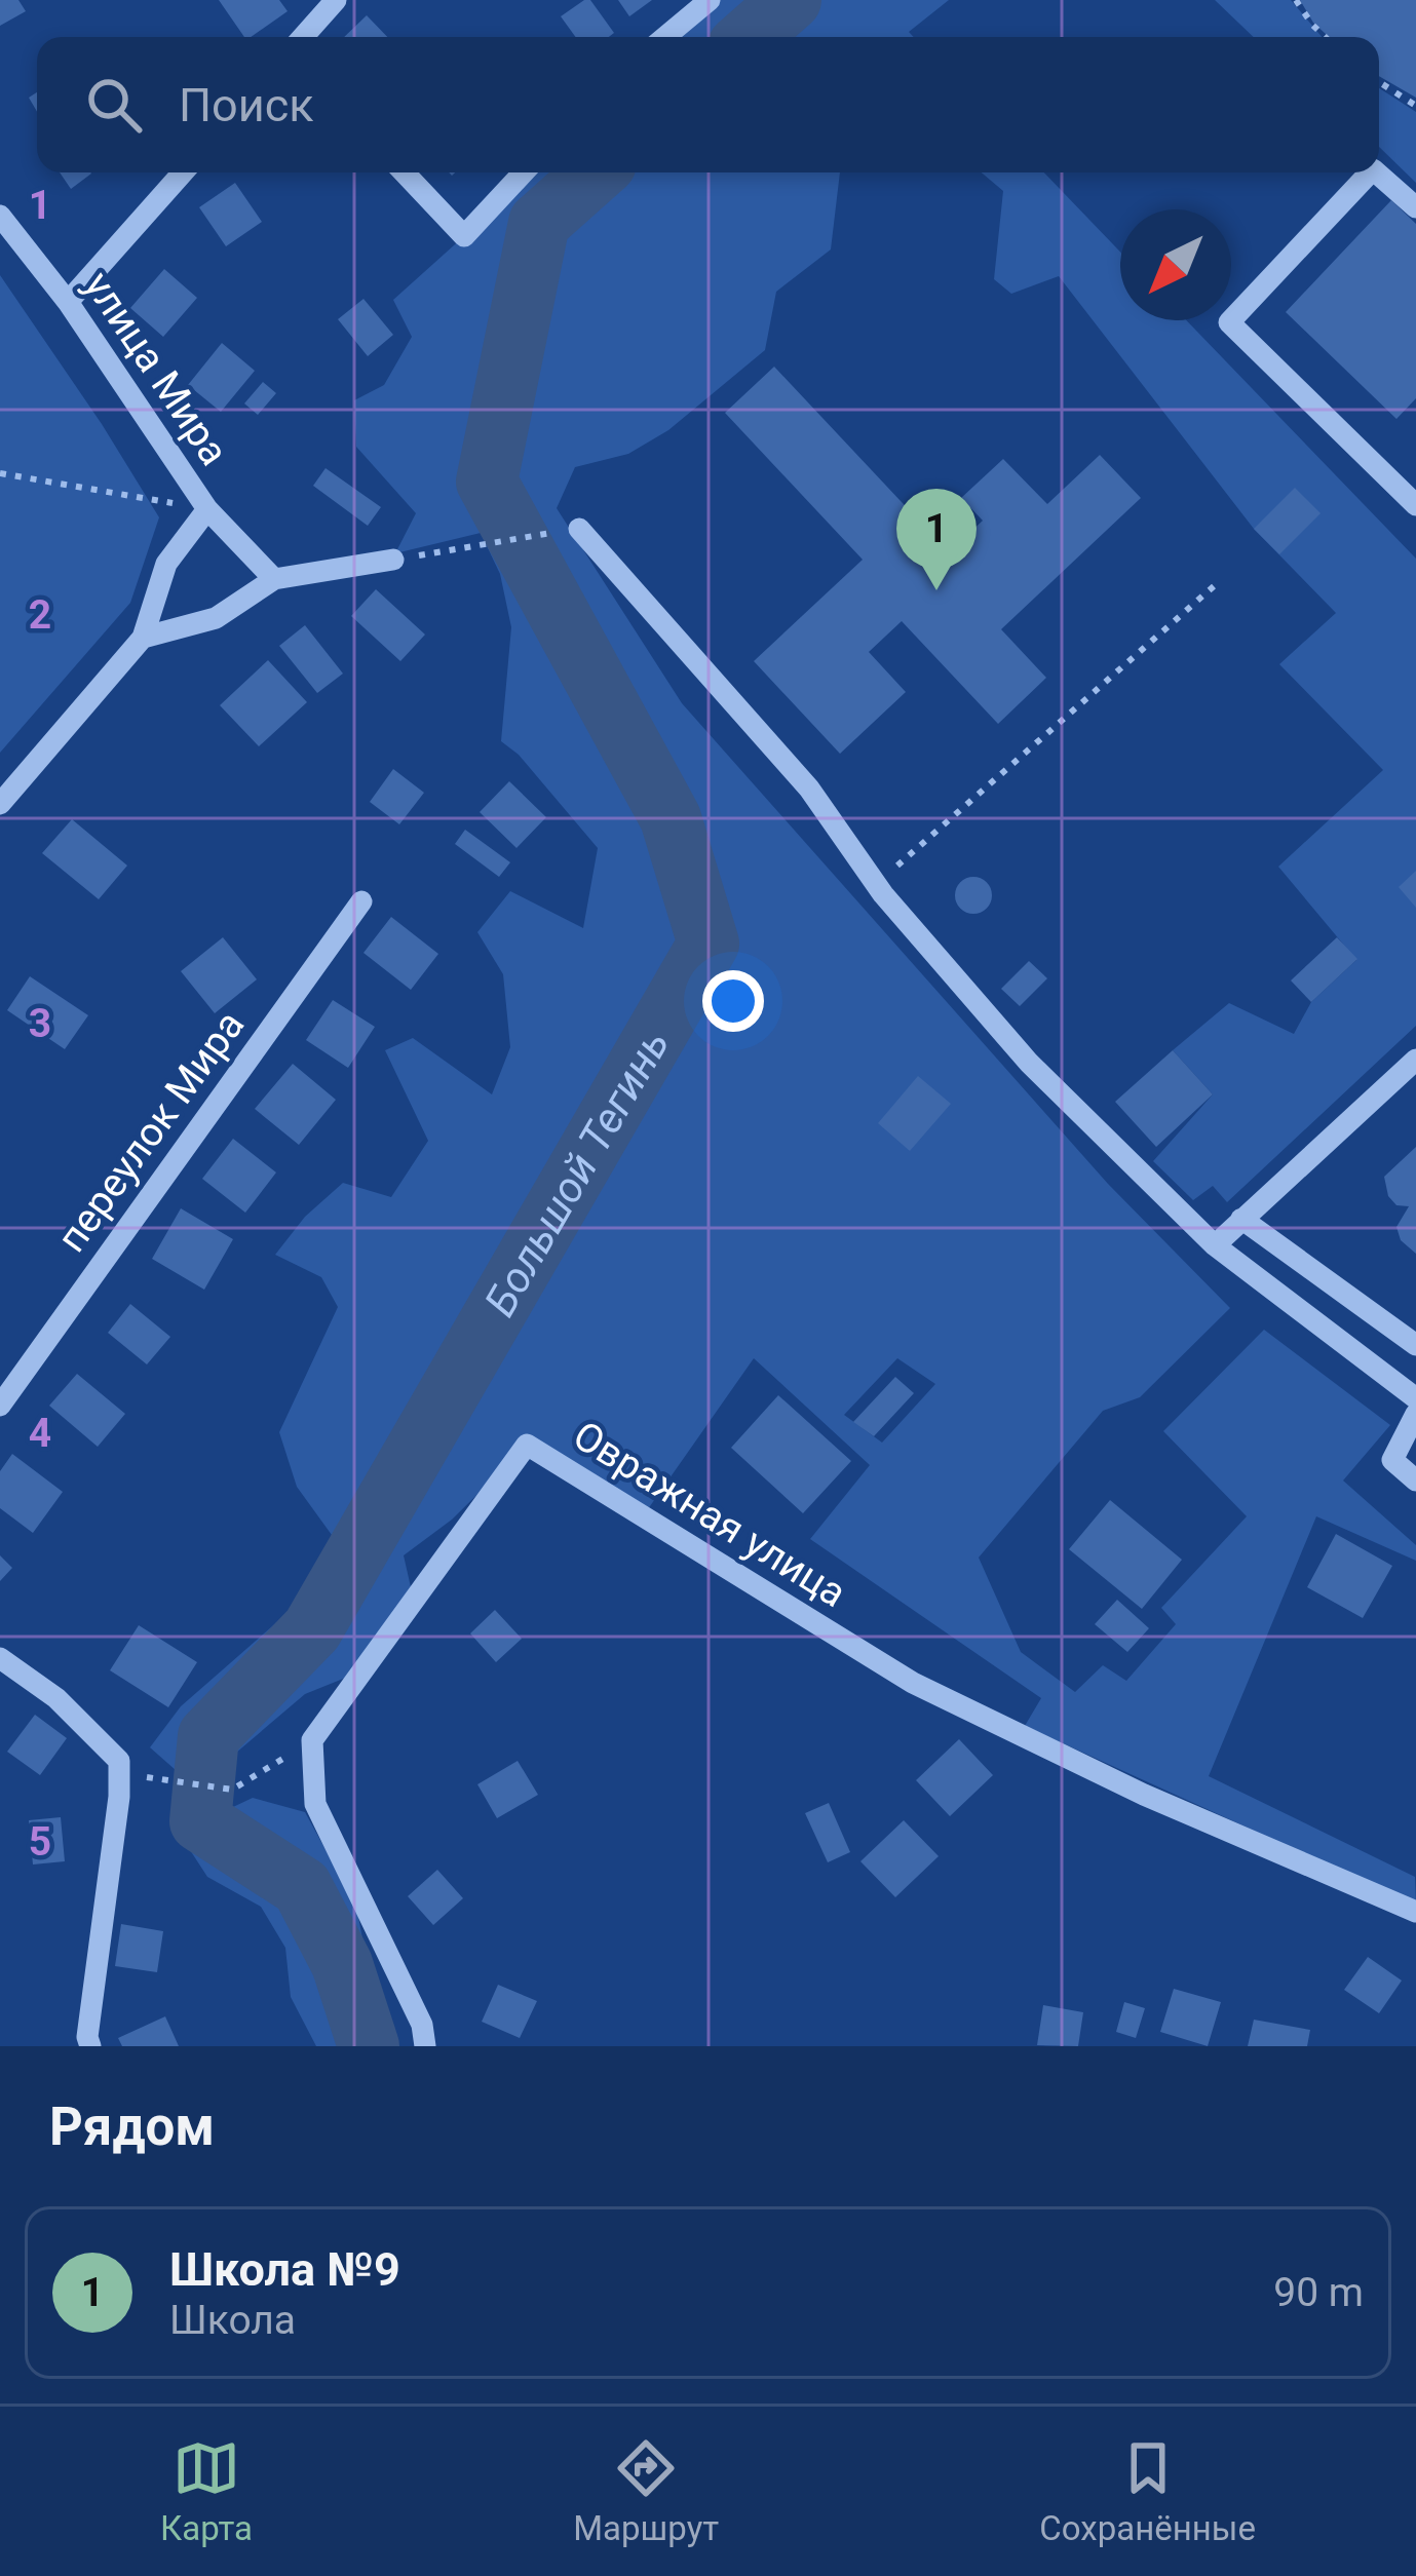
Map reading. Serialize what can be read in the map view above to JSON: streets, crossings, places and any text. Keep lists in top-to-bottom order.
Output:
{
  "streets": {
    "street": ["улица Мира", "переулок Мира", "Овражная улица"]
  },
  "water": ["Большой Тегинь"],
  "north": "bottom left",
  "page": {
    "search": "Поиск",
    "pins": "1",
    "heading": "Рядом",
    "list": [
      {
        "mark": "1",
        "name": "Школа №9",
        "note": "Школа",
        "value": "90 m"
      }
    ],
    "nav": ["Карта", "Маршрут", "Сохранённые"]
  },
  "grid": {
    "rows": [
      "1",
      "2",
      "3",
      "4",
      "5"
    ]
  }
}
